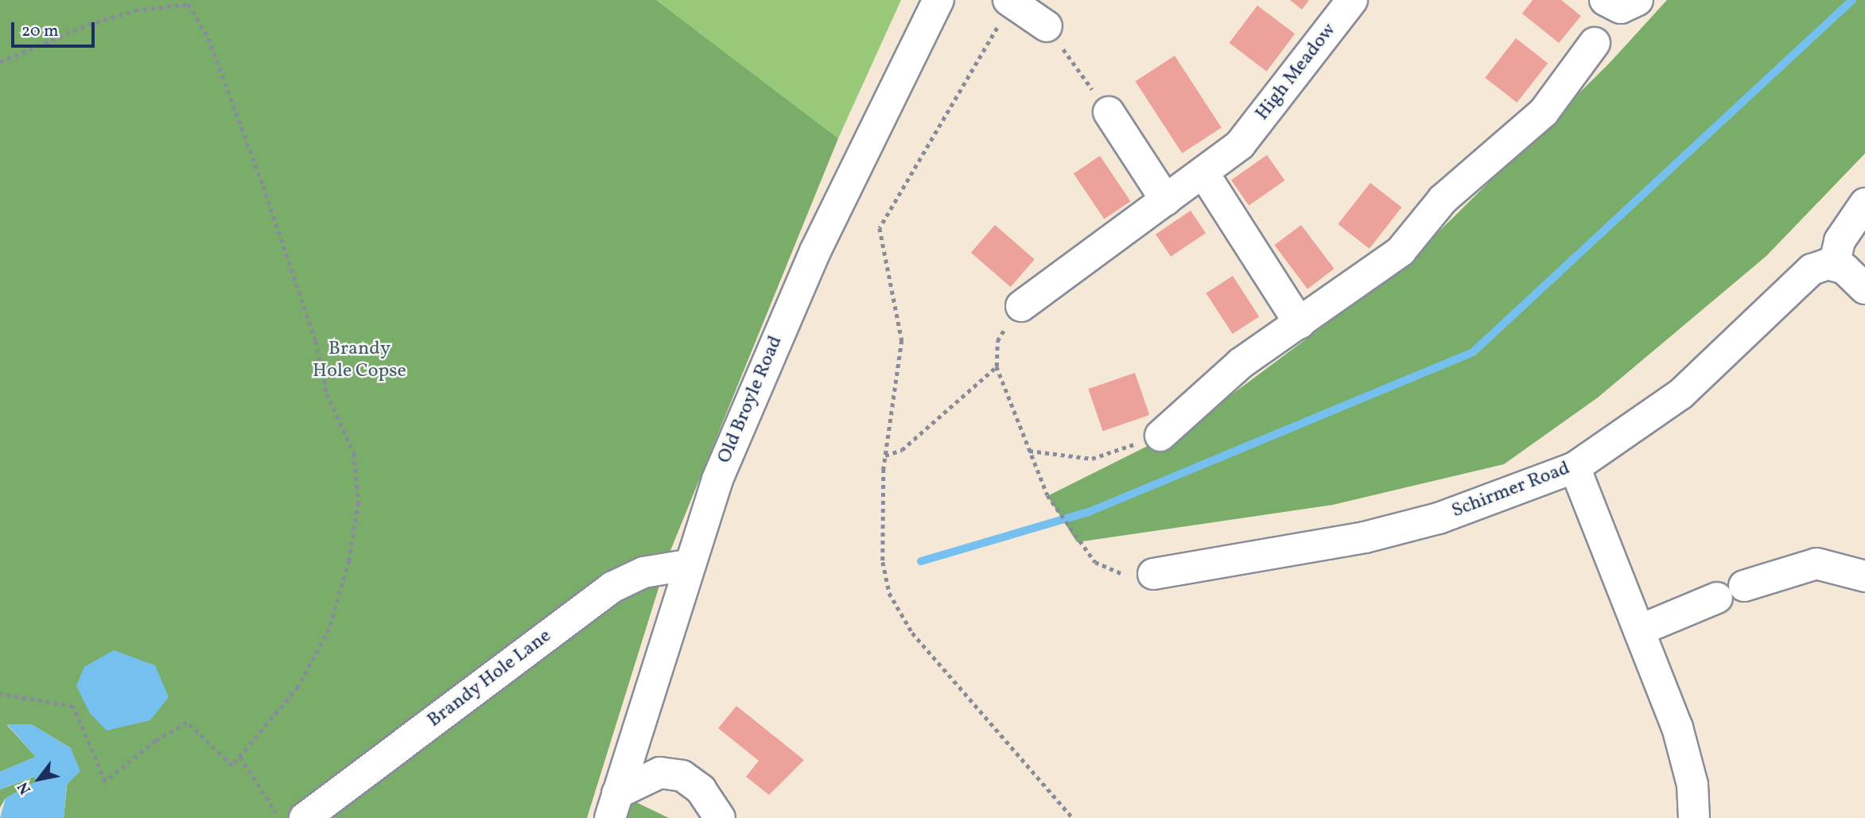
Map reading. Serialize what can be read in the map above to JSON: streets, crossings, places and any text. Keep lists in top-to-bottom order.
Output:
{
  "streets": {
    "street": [
      "High Meadow",
      "Old Broyle Road",
      "Schirmer Road",
      "Brandy Hole Lane"
    ]
  },
  "crossings": [
    ["Old Broyle Road", "Brandy Hole Lane"]
  ],
  "parks": ["Brandy Hole Copse"],
  "scale_bar": "20 m",
  "north": "bottom left"
}
